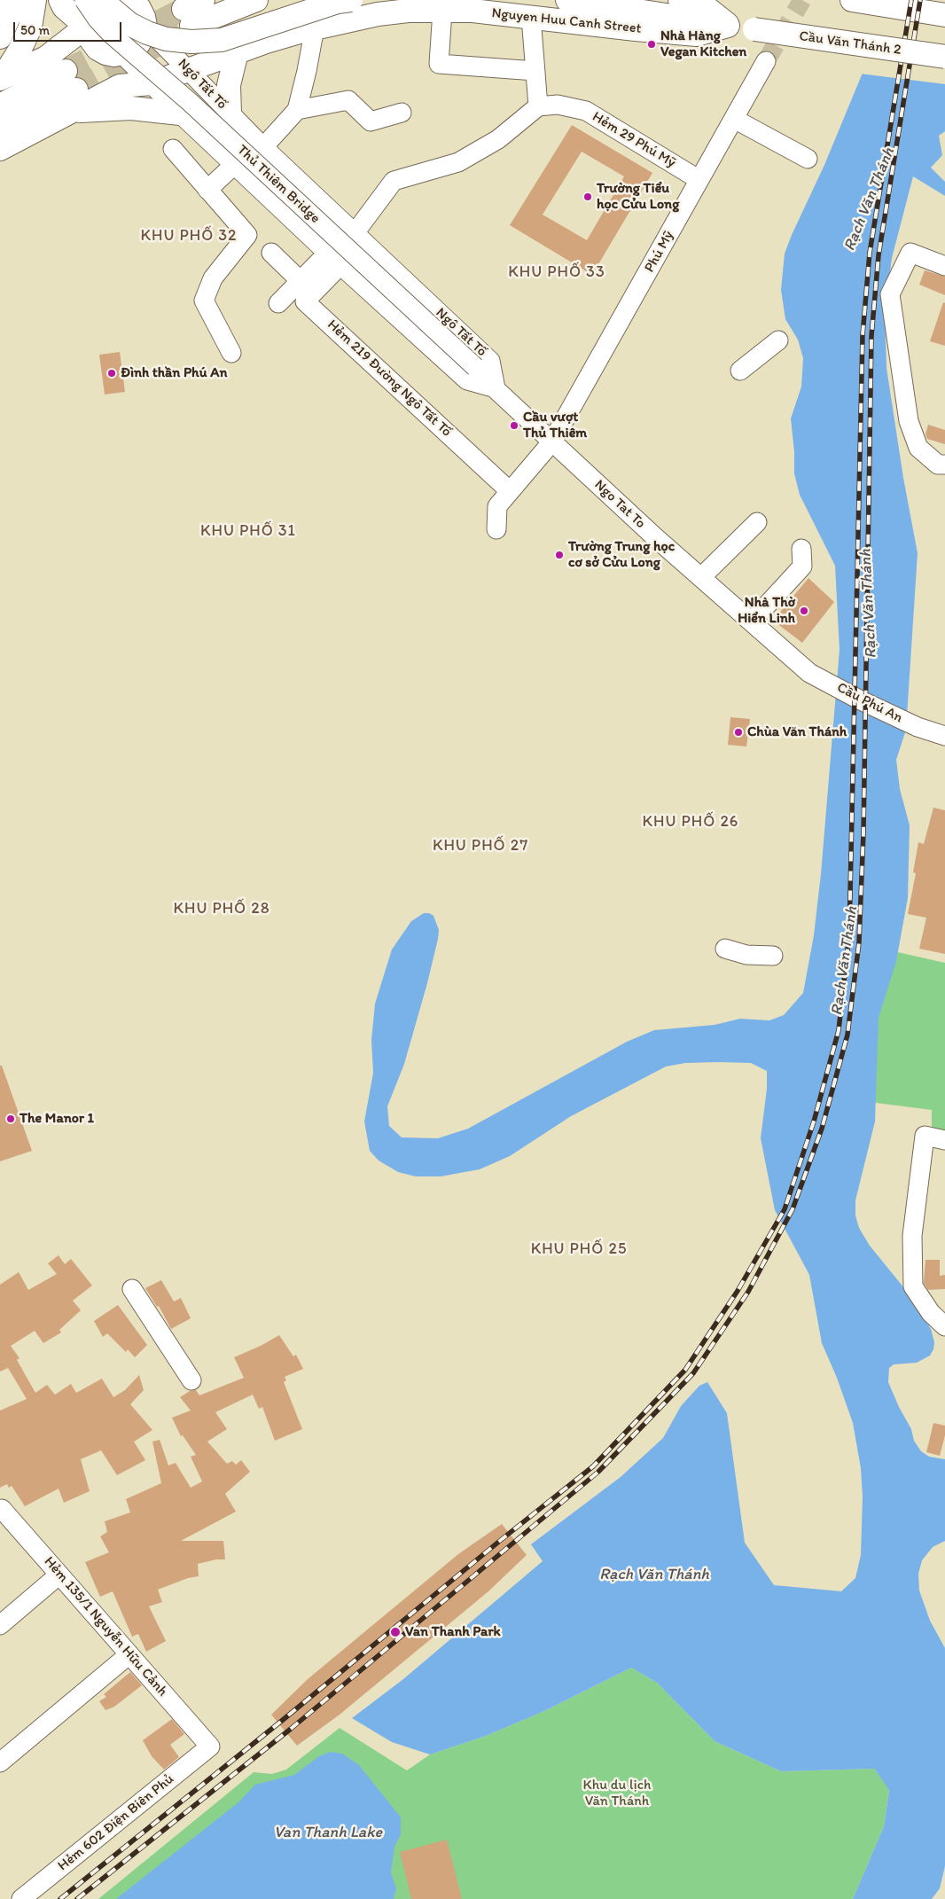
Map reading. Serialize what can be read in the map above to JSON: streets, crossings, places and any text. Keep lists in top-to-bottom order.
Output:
{
  "streets": {
    "main road": ["Nguyen Huu Canh Street", "Cầu Văn Thánh 2"],
    "street": [
      "Ngô Tất Tố",
      "Hẻm 29 Phú Mỹ",
      "Thủ Thiêm Bridge",
      "Phú Mỹ",
      "Hẻm 219 Đường Ngô Tất Tố",
      "Ngo Tat To",
      "Cầu Phú An",
      "Hẻm 135/1 Nguyễn Hữu Cảnh",
      "Hẻm 602 Điện Biên Phủ"
    ]
  },
  "crossings": [
    ["Nguyen Huu Canh Street", "Cầu Văn Thánh 2"],
    ["Nguyen Huu Canh Street", "Ngô Tất Tố"],
    ["Ngô Tất Tố", "Ngo Tat To"],
    ["Hẻm 29 Phú Mỹ", "Phú Mỹ"],
    ["Thủ Thiêm Bridge", "Ngo Tat To"],
    ["Phú Mỹ", "Hẻm 219 Đường Ngô Tất Tố"],
    ["Phú Mỹ", "Ngo Tat To"],
    ["Ngo Tat To", "Cầu Phú An"],
    ["Hẻm 135/1 Nguyễn Hữu Cảnh", "Hẻm 602 Điện Biên Phủ"]
  ],
  "districts": [
    "KHU PHỐ 32",
    "KHU PHỐ 33",
    "KHU PHỐ 31",
    "KHU PHỐ 26",
    "KHU PHỐ 27",
    "KHU PHỐ 28",
    "KHU PHỐ 25"
  ],
  "water": ["Rạch Văn Thánh", "Van Thanh Lake"],
  "parks": ["Khu du lịch Văn Thánh"],
  "places": [
    "Nhà Hàng Vegan Kitchen",
    "Trường Tiểu học Cửu Long",
    "Đình thần Phú An",
    "Cầu vượt Thủ Thiêm",
    "Trường Trung học cơ sở Cửu Long",
    "Nhà Thờ Hiển Linh",
    "Chùa Văn Thánh",
    "The Manor 1",
    "Van Thanh Park"
  ],
  "scale_bar": "50 m"
}
